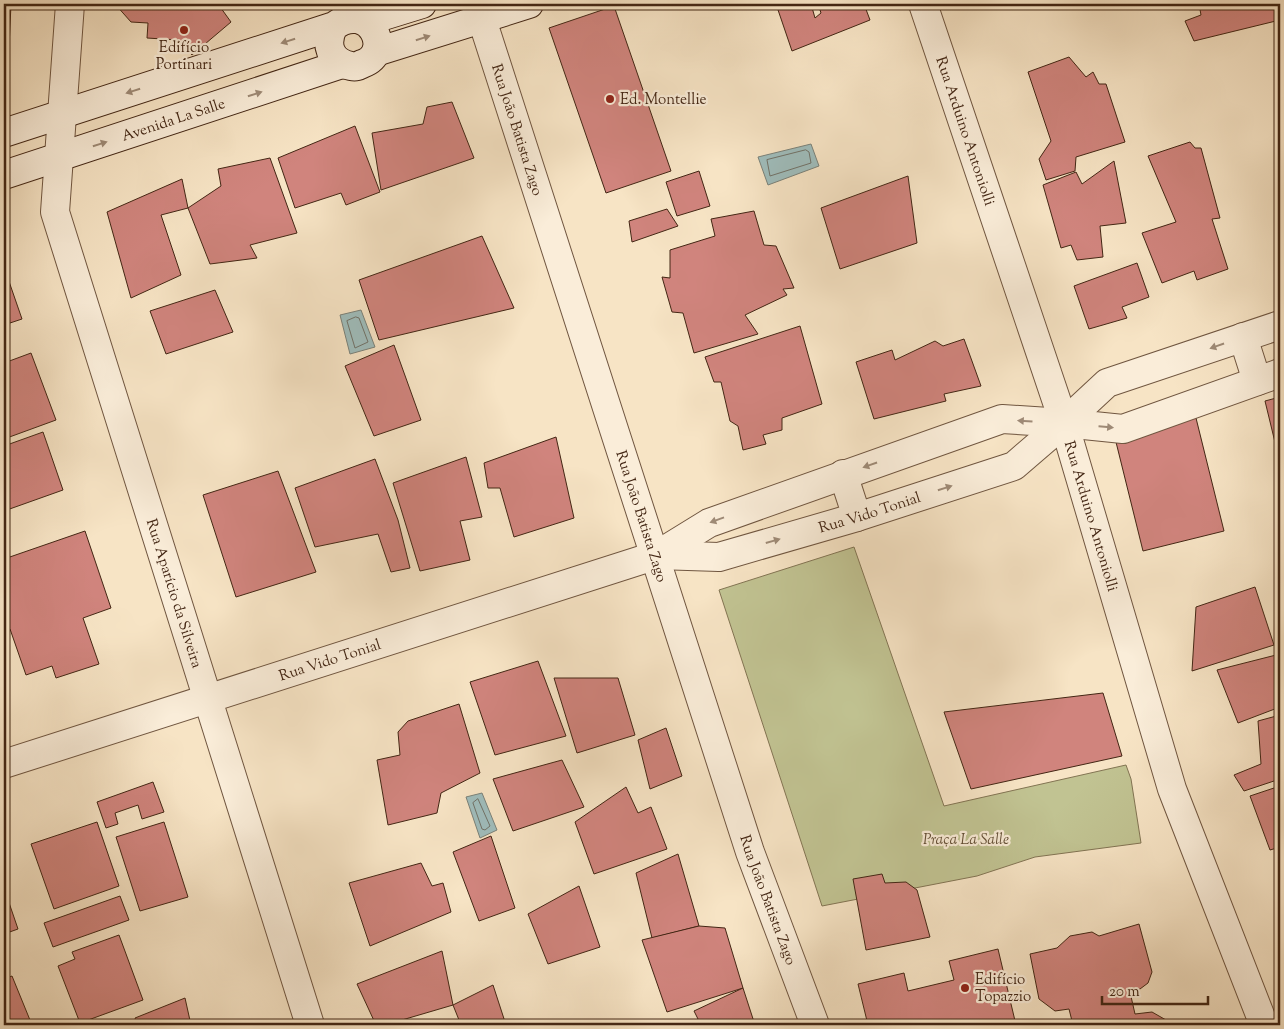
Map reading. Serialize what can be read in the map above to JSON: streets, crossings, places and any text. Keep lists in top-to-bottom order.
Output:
{
  "streets": {
    "street": [
      "Avenida La Salle",
      "Rua João Batista Zago",
      "Rua Arduino Antoniolli",
      "Rua Vido Tonial",
      "Rua Aparício da Silveira"
    ]
  },
  "crossings": [
    ["Avenida La Salle", "Rua Aparício da Silveira"],
    ["Rua João Batista Zago", "Rua Vido Tonial"],
    ["Rua Arduino Antoniolli", "Rua Vido Tonial"],
    ["Rua Vido Tonial", "Rua Aparício da Silveira"]
  ],
  "parks": ["Praça La Salle"],
  "places": ["Edifício Portinari", "Ed. Montellie", "Edifício Topazzio"],
  "scale_bar": "20 m"
}
